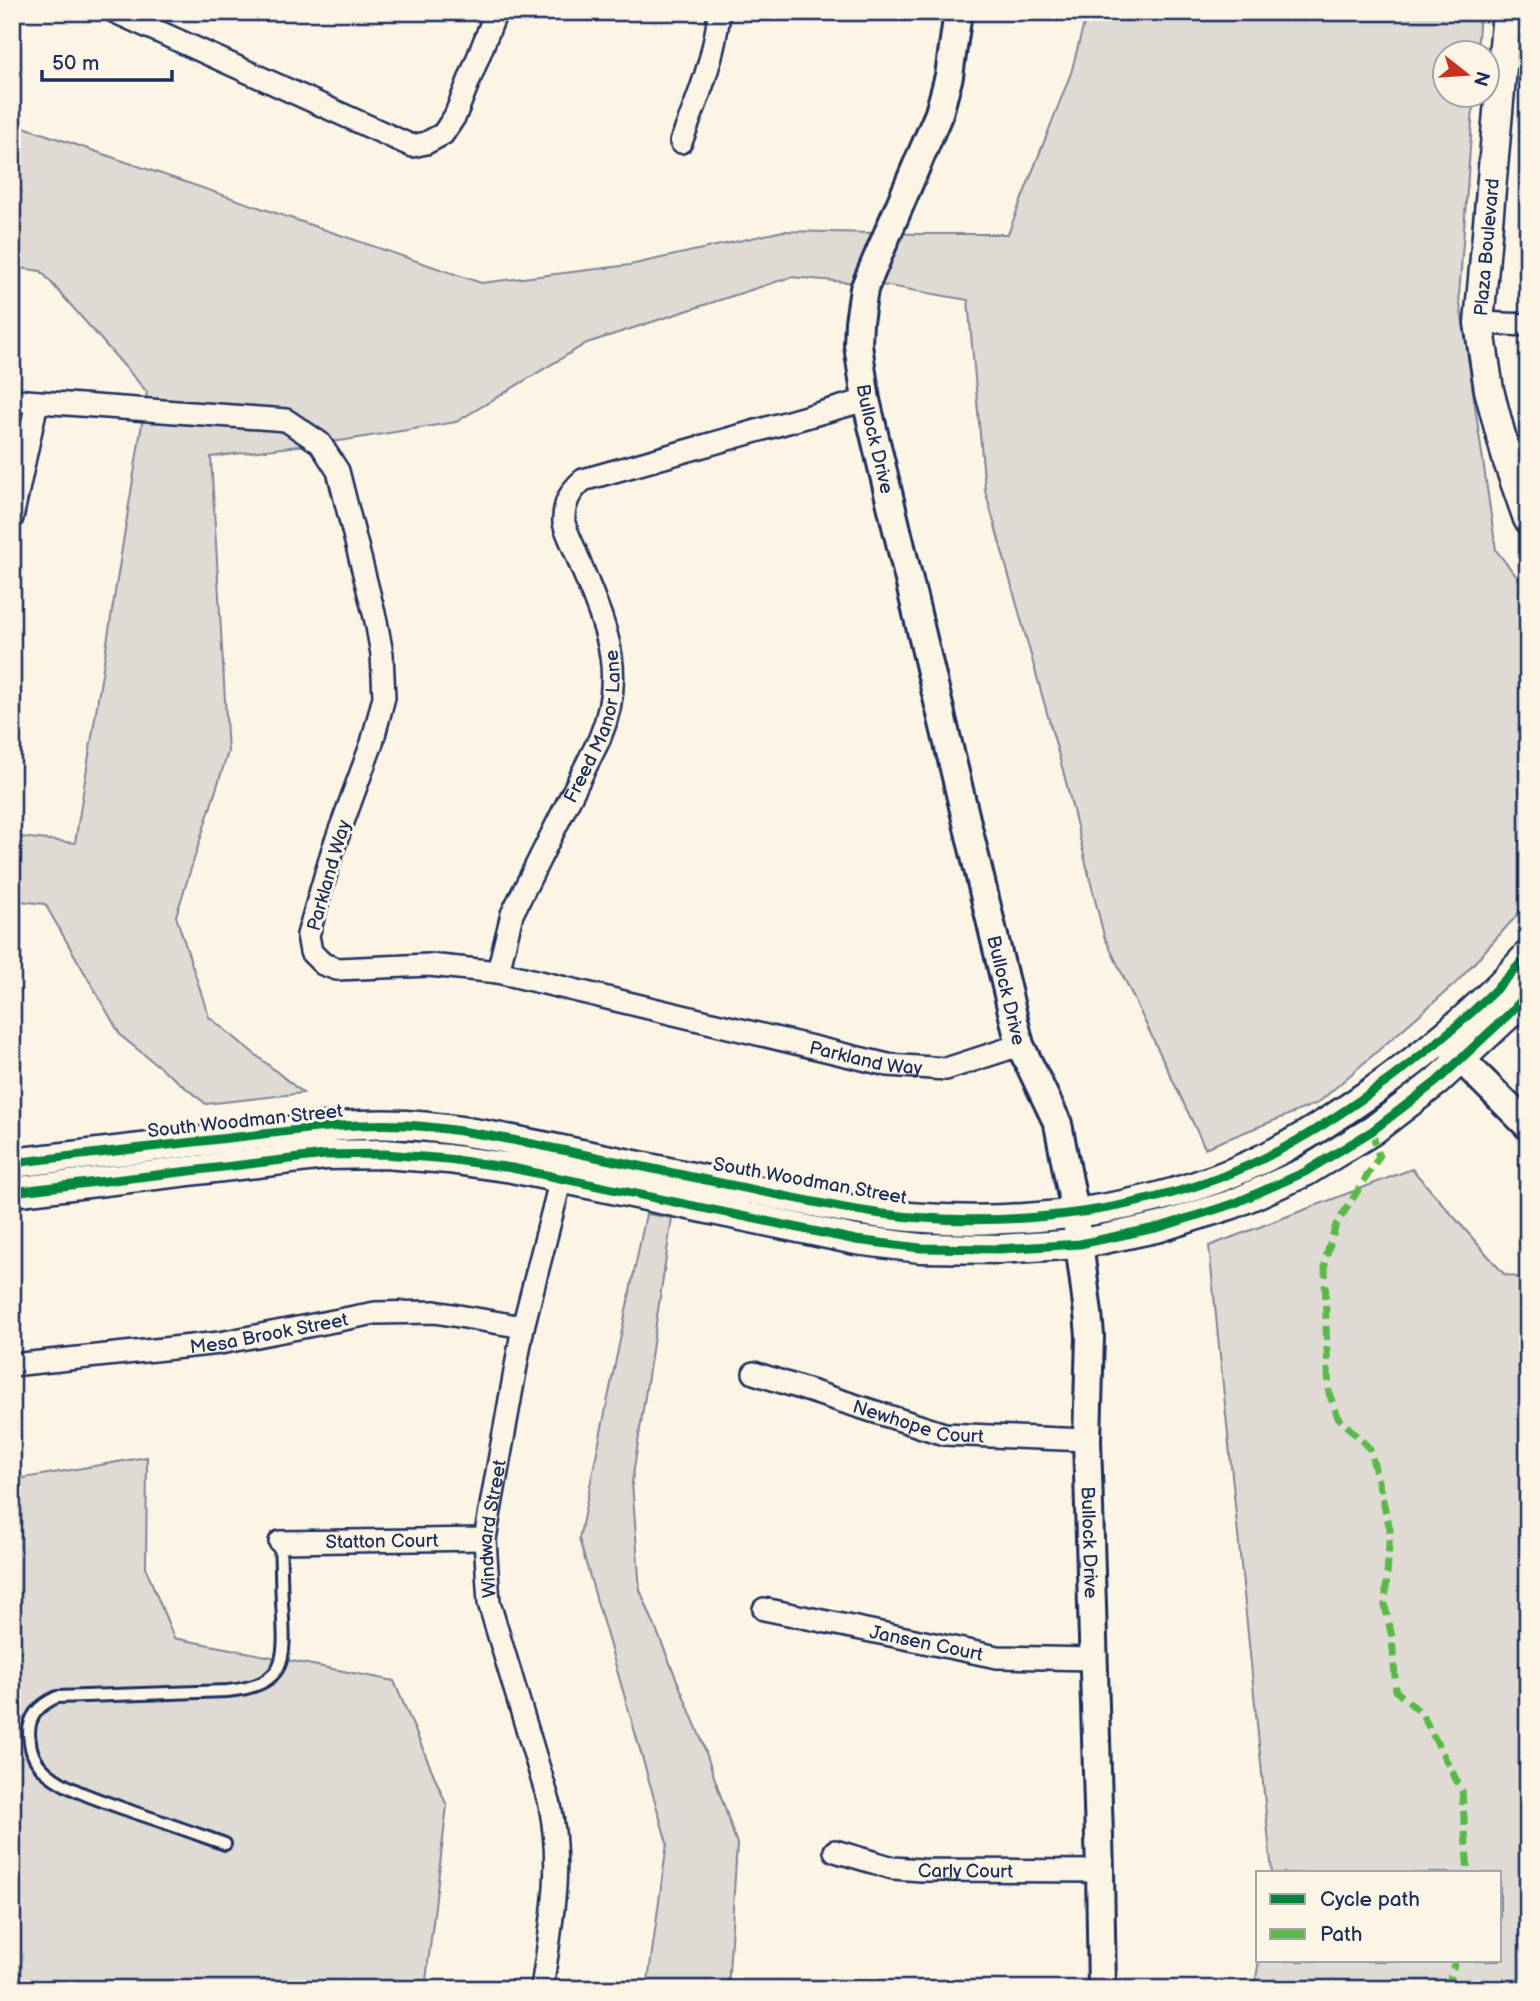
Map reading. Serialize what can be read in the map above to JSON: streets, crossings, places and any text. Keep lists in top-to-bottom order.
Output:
{
  "streets": {
    "main road": ["Plaza Boulevard", "South Woodman Street"],
    "street": [
      "Bullock Drive",
      "Freed Manor Lane",
      "Parkland Way",
      "Mesa Brook Street",
      "Newhope Court",
      "Windward Street",
      "Statton Court",
      "Jansen Court",
      "Carly Court"
    ]
  },
  "crossings": [
    ["Bullock Drive", "Freed Manor Lane"],
    ["Bullock Drive", "Parkland Way"],
    ["Bullock Drive", "South Woodman Street"],
    ["Bullock Drive", "Newhope Court"],
    ["Bullock Drive", "Jansen Court"],
    ["Bullock Drive", "Carly Court"],
    ["Freed Manor Lane", "Parkland Way"],
    ["South Woodman Street", "Windward Street"],
    ["Mesa Brook Street", "Windward Street"],
    ["Windward Street", "Statton Court"]
  ],
  "legend": ["Cycle path", "Path"],
  "scale_bar": "50 m",
  "north": "right"
}
